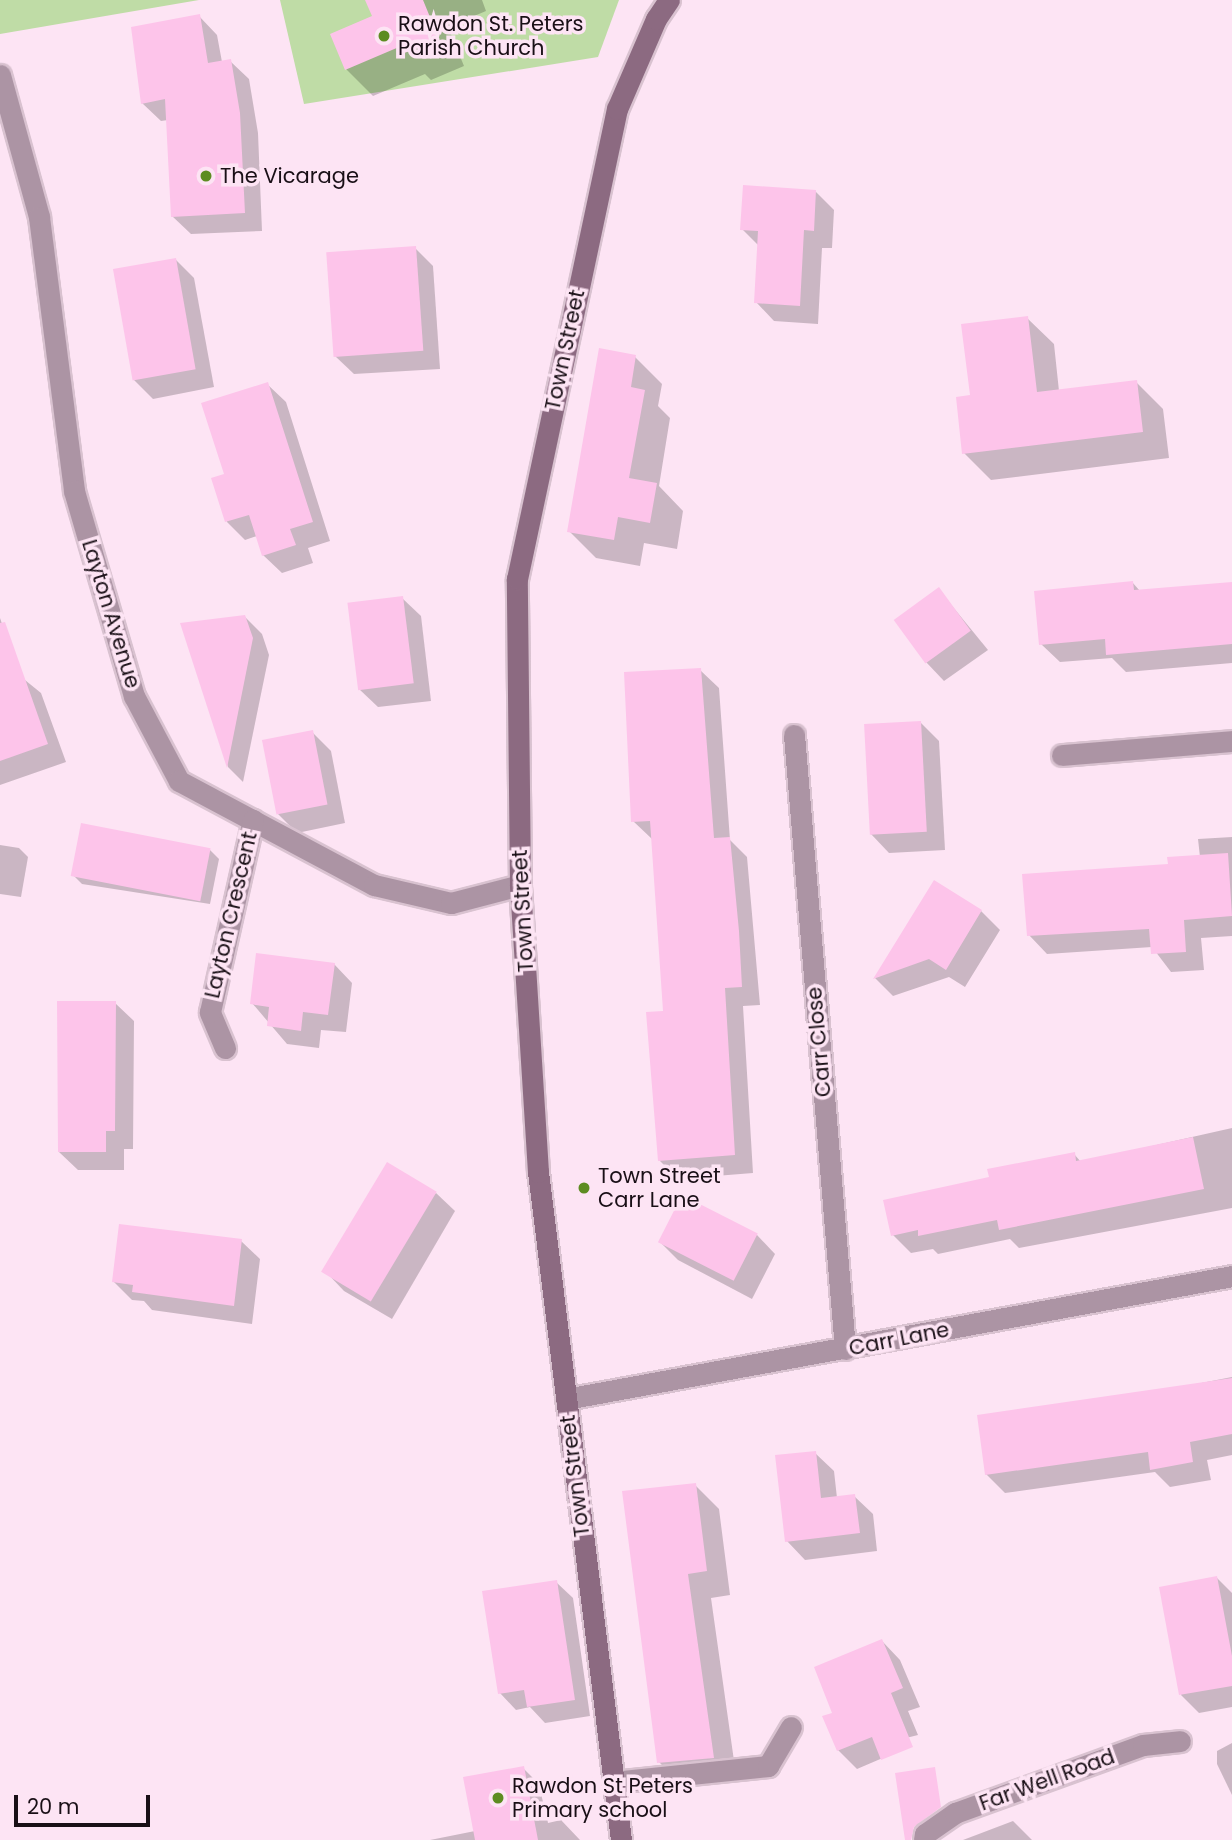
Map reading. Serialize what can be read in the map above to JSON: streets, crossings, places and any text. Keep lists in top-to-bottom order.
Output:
{
  "streets": {
    "street": [
      "Town Street",
      "Layton Avenue",
      "Layton Crescent",
      "Carr Close",
      "Carr Lane",
      "Far Well Road"
    ]
  },
  "crossings": [
    ["Town Street", "Layton Avenue"],
    ["Town Street", "Carr Lane"],
    ["Layton Avenue", "Layton Crescent"],
    ["Carr Close", "Carr Lane"]
  ],
  "places": [
    "Rawdon St. Peters Parish Church",
    "The Vicarage",
    "Town Street Carr Lane",
    "Rawdon St Peters Primary school"
  ],
  "scale_bar": "20 m"
}
